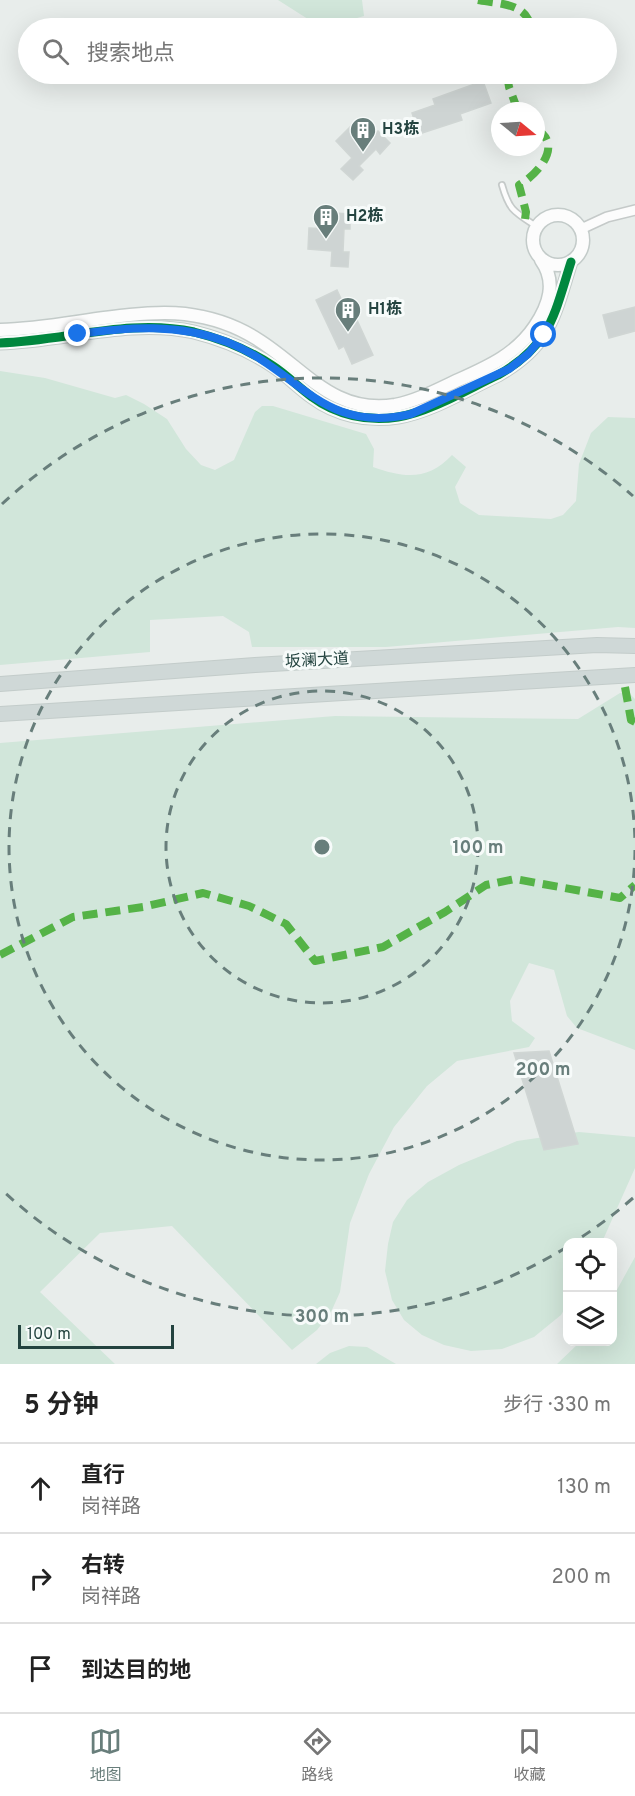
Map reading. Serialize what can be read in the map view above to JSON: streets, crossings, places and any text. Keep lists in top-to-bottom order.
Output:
{
  "streets": {
    "main road": ["坂澜大道"]
  },
  "places": {
    "building": ["H3栋", "H2栋", "H1栋"]
  },
  "scale_bar": "100 m",
  "north": "right",
  "page": {
    "search": "搜索地点",
    "scale": "100 m",
    "heading": ["5 分钟", "步行 · 330 m"],
    "list": [
      ["直行", "岗祥路", "130 m"],
      ["右转", "岗祥路", "200 m"],
      "到达目的地"
    ],
    "nav": ["地图", "路线", "收藏"]
  },
  "rings": ["100 m", "200 m", "300 m"]
}
